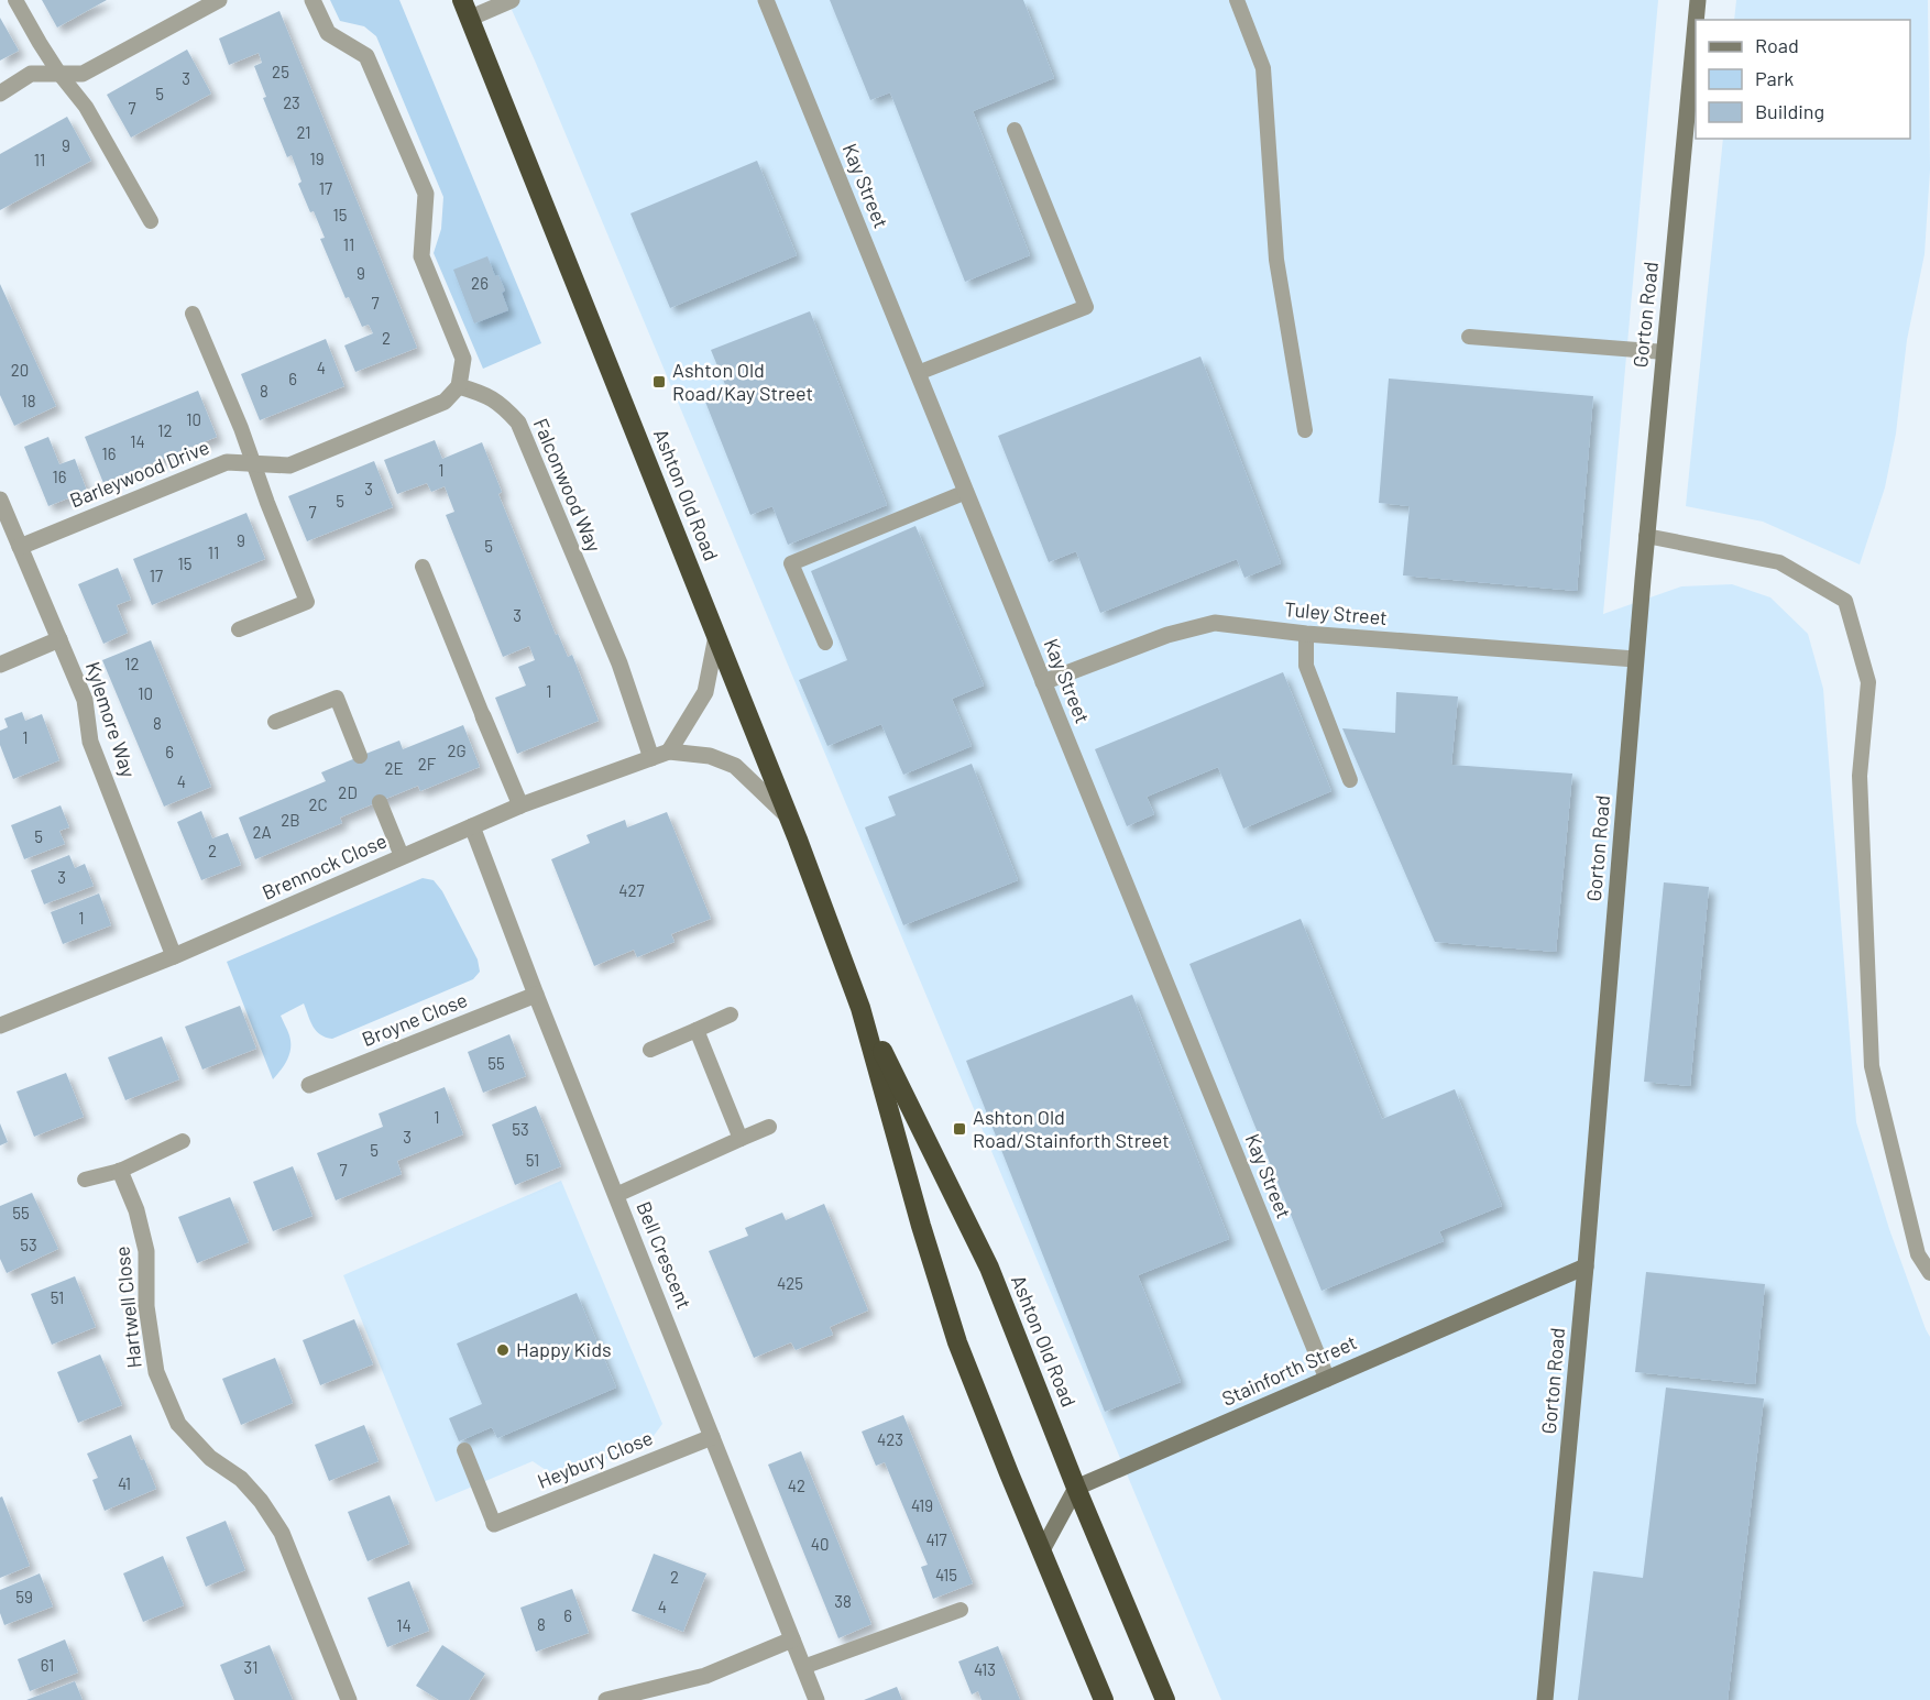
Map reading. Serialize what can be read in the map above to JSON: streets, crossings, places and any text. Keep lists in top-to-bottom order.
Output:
{
  "streets": {
    "highway": ["Ashton Old Road"],
    "street": [
      "Kay Street",
      "Gorton Road",
      "Barleywood Drive",
      "Falconwood Way",
      "Tuley Street",
      "Kylemore Way",
      "Brennock Close",
      "Broyne Close",
      "Bell Crescent",
      "Hartwell Close",
      "Stainforth Street",
      "Heybury Close"
    ]
  },
  "crossings": [
    ["Kay Street", "Tuley Street"],
    ["Kay Street", "Stainforth Street"],
    ["Gorton Road", "Tuley Street"],
    ["Gorton Road", "Stainforth Street"],
    ["Barleywood Drive", "Falconwood Way"],
    ["Barleywood Drive", "Kylemore Way"],
    ["Falconwood Way", "Brennock Close"],
    ["Ashton Old Road", "Brennock Close"],
    ["Ashton Old Road", "Stainforth Street"],
    ["Kylemore Way", "Brennock Close"],
    ["Brennock Close", "Bell Crescent"],
    ["Broyne Close", "Bell Crescent"],
    ["Bell Crescent", "Heybury Close"]
  ],
  "places": {
    "transit": ["Ashton Old Road/Kay Street", "Ashton Old Road/Stainforth Street"],
    "other": ["Happy Kids"]
  },
  "house_numbers": [
    "25",
    "3",
    "5",
    "23",
    "7",
    "21",
    "9",
    "19",
    "11",
    "17",
    "15",
    "11",
    "9",
    "26",
    "7",
    "2",
    "4",
    "20",
    "6",
    "8",
    "18",
    "10",
    "12",
    "14",
    "16",
    "1",
    "16",
    "3",
    "5",
    "7",
    "9",
    "5",
    "11",
    "15",
    "17",
    "3",
    "12",
    "1",
    "10",
    "8",
    "1",
    "2G",
    "6",
    "2F",
    "2E",
    "4",
    "2D",
    "2C",
    "2B",
    "2A",
    "5",
    "2",
    "3",
    "427",
    "1",
    "55",
    "1",
    "53",
    "3",
    "5",
    "51",
    "7",
    "55",
    "53",
    "425",
    "51",
    "423",
    "41",
    "42",
    "419",
    "417",
    "40",
    "415",
    "2",
    "59",
    "38",
    "4",
    "6",
    "8",
    "14",
    "61",
    "31",
    "413"
  ],
  "legend": ["Road", "Park", "Building"]
}
